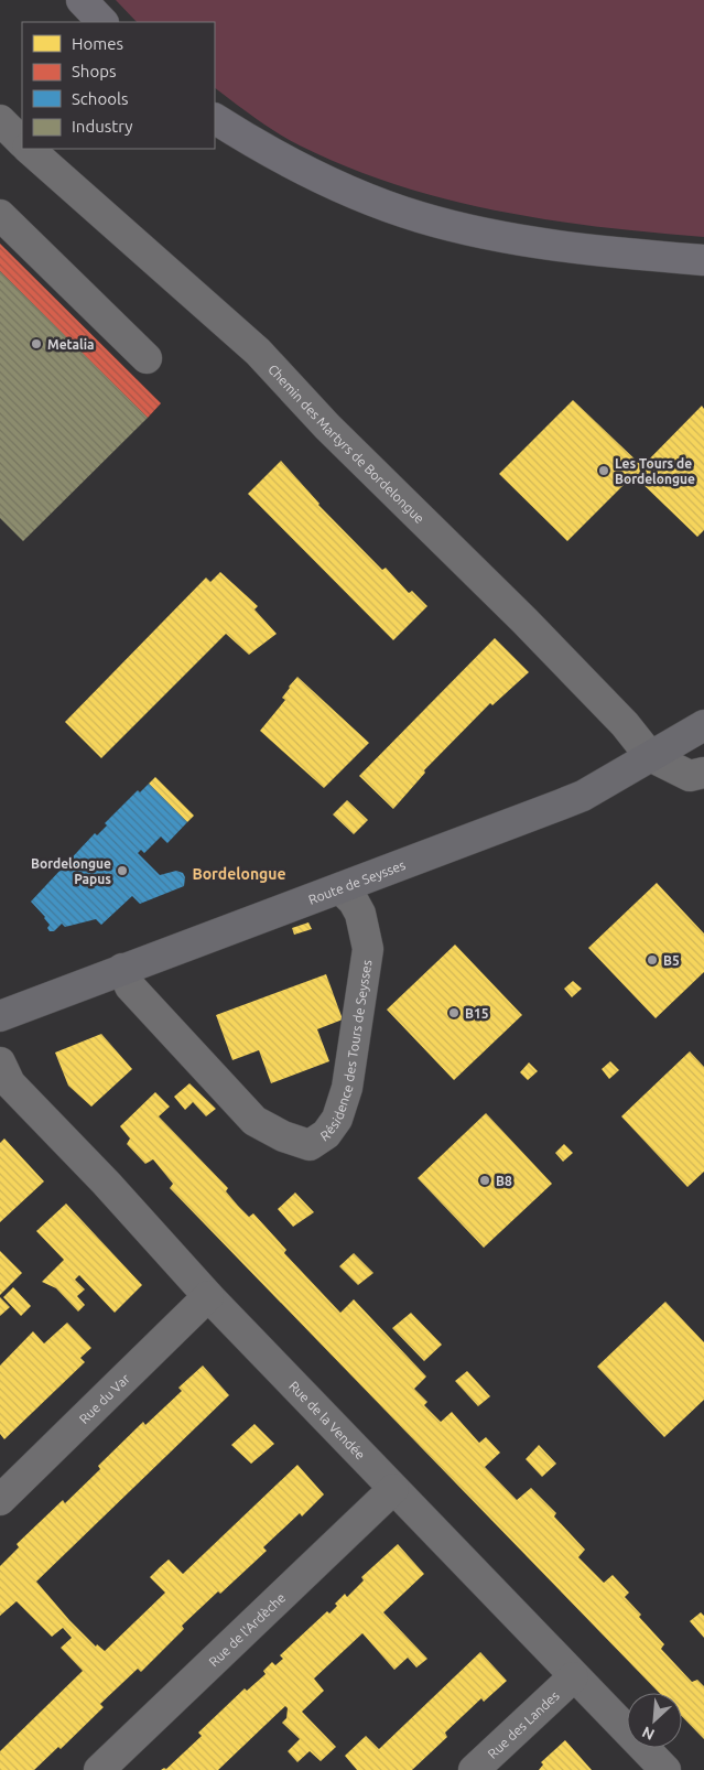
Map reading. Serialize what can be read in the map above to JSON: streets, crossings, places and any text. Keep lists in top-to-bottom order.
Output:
{
  "streets": {
    "main road": ["Route de Seysses"],
    "street": [
      "Chemin des Martyrs de Bordelongue",
      "Résidence des Tours de Seysses",
      "Rue du Var",
      "Rue de la Vendée",
      "Rue de l'Ardèche",
      "Rue des Landes"
    ]
  },
  "crossings": [
    ["Chemin des Martyrs de Bordelongue", "Route de Seysses"],
    ["Route de Seysses", "Résidence des Tours de Seysses"],
    ["Rue du Var", "Rue de la Vendée"],
    ["Rue de la Vendée", "Rue de l'Ardèche"],
    ["Rue de la Vendée", "Rue des Landes"]
  ],
  "districts": ["Bordelongue"],
  "places": [
    "Metalia",
    "Les Tours de Bordelongue",
    "Bordelongue Papus",
    "B5",
    "B15",
    "B8"
  ],
  "legend": [
    "Homes",
    "Shops",
    "Schools",
    "Industry"
  ],
  "north": "bottom left"
}
